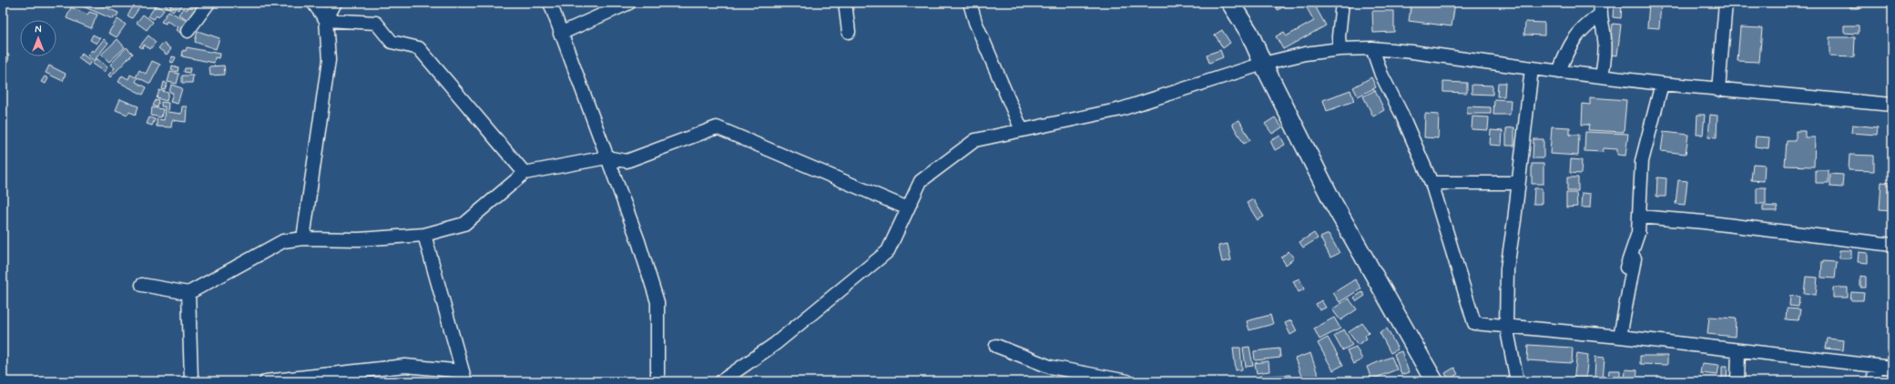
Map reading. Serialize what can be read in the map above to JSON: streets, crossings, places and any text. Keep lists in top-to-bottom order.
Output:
{
  "north": "top"
}
